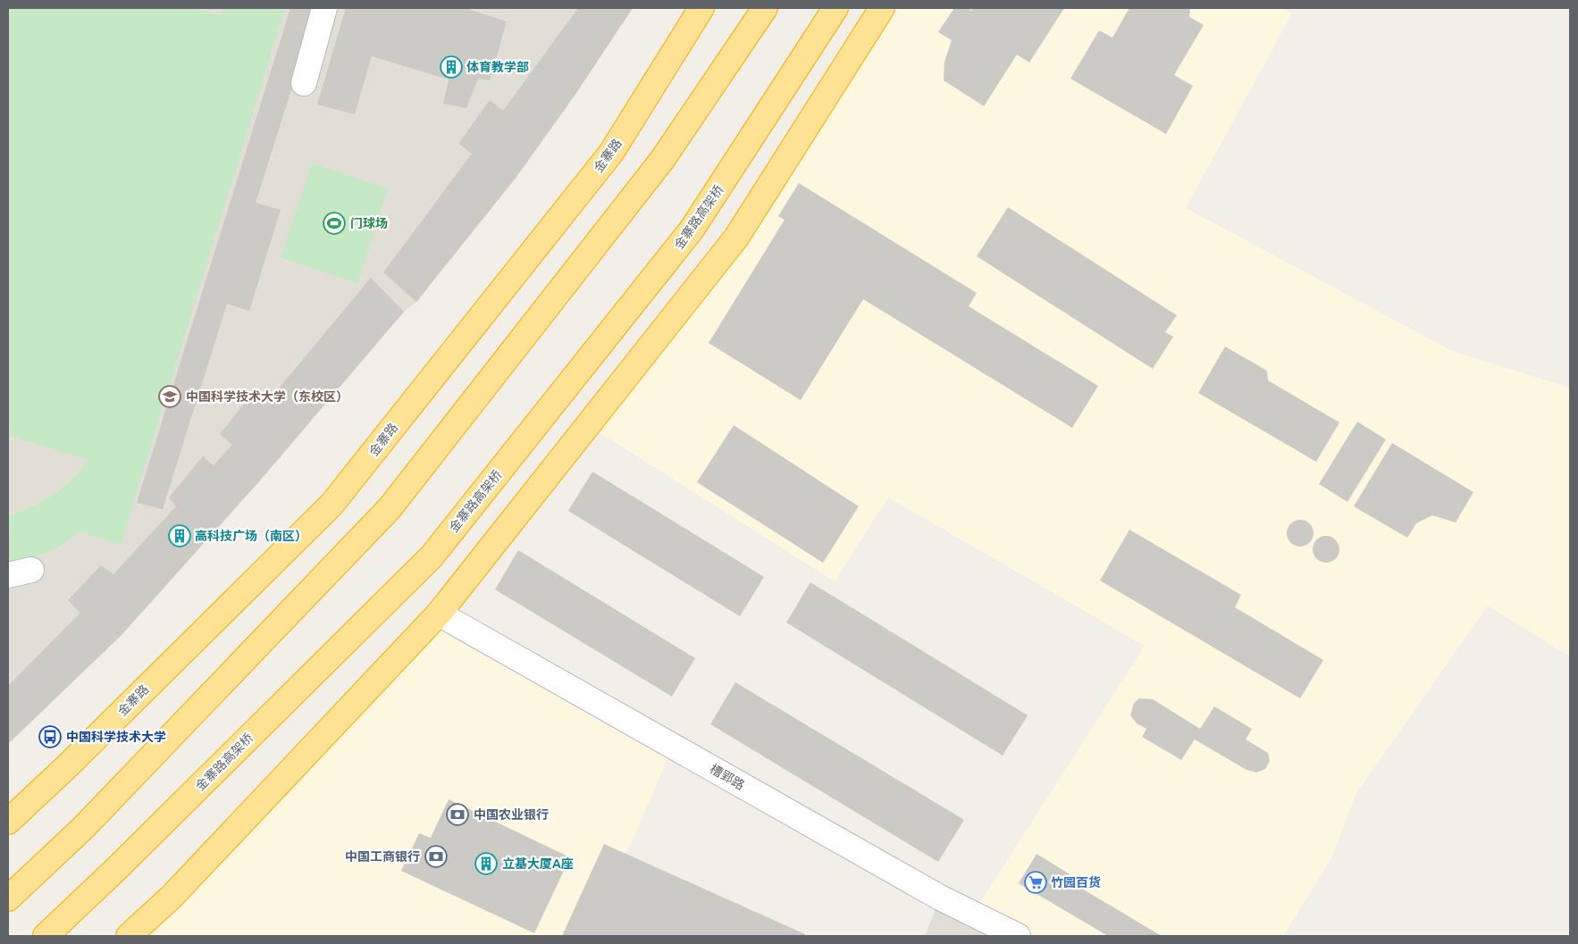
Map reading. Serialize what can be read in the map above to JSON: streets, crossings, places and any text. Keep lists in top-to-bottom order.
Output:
{
  "streets": {
    "highway": ["金寨路", "金寨路高架桥"],
    "street": ["槽郢路"]
  },
  "places": {
    "building": ["体育教学部", "高科技广场（南区）", "立基大厦A座"],
    "sports": ["门球场"],
    "school or university": ["中国科学技术大学（东校区）"],
    "bus stop": ["中国科学技术大学"],
    "bank": ["中国农业银行", "中国工商银行"],
    "supermarket": ["竹园百货"]
  }
}
